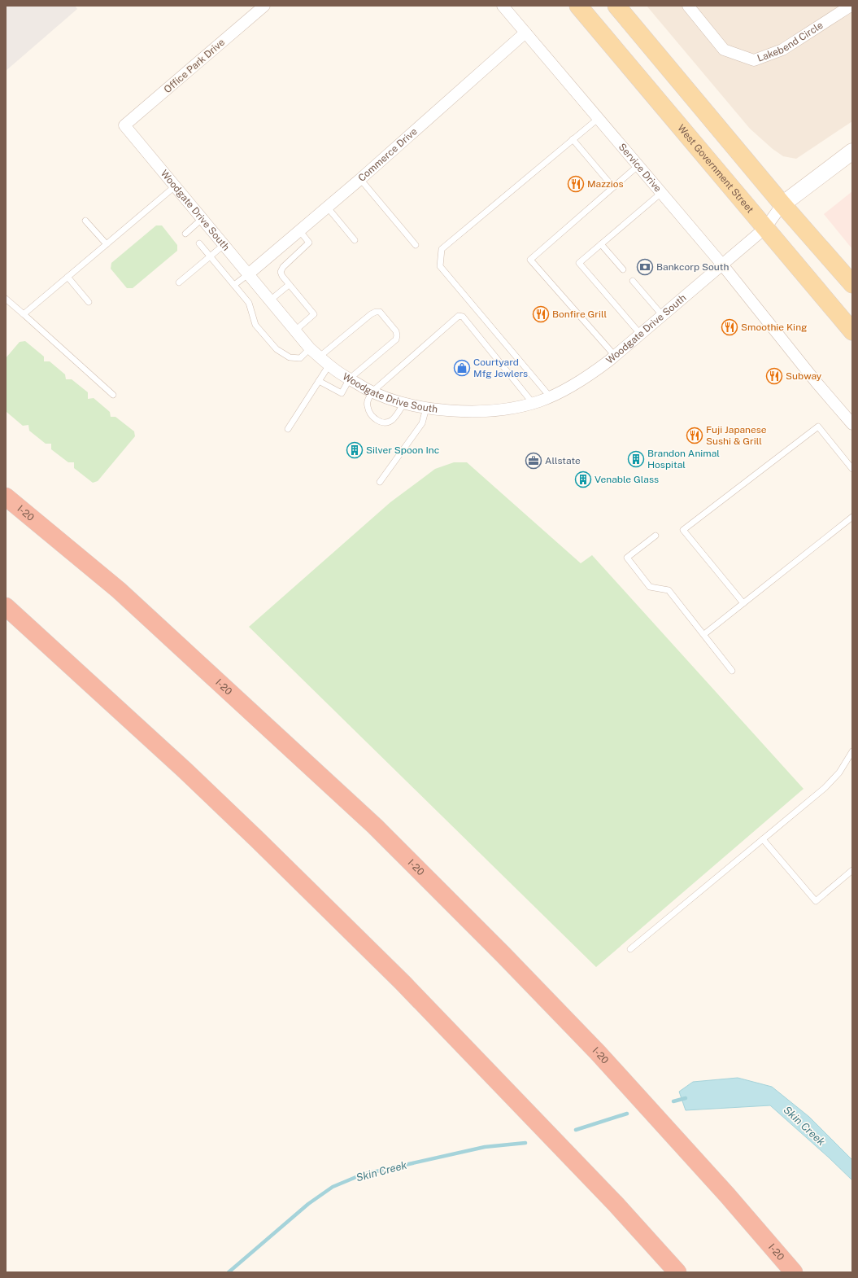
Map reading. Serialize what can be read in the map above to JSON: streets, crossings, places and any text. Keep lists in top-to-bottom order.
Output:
{
  "streets": {
    "highway": ["I-20"],
    "main road": ["West Government Street"],
    "street": [
      "Lakebend Circle",
      "Office Park Drive",
      "Commerce Drive",
      "Service Drive",
      "Woodgate Drive South"
    ]
  },
  "crossings": [
    ["Office Park Drive", "Woodgate Drive South"],
    ["Commerce Drive", "Service Drive"],
    ["Commerce Drive", "Woodgate Drive South"],
    ["Service Drive", "Woodgate Drive South"]
  ],
  "water": ["Skin Creek"],
  "places": {
    "restaurant": [
      "Mazzios",
      "Bonfire Grill",
      "Smoothie King",
      "Subway",
      "Fuji Japanese Sushi & Grill"
    ],
    "bank": ["Bankcorp South"],
    "shop": ["Courtyard Mfg Jewlers"],
    "building": ["Silver Spoon Inc", "Brandon Animal Hospital", "Venable Glass"],
    "office": ["Allstate"]
  }
}
